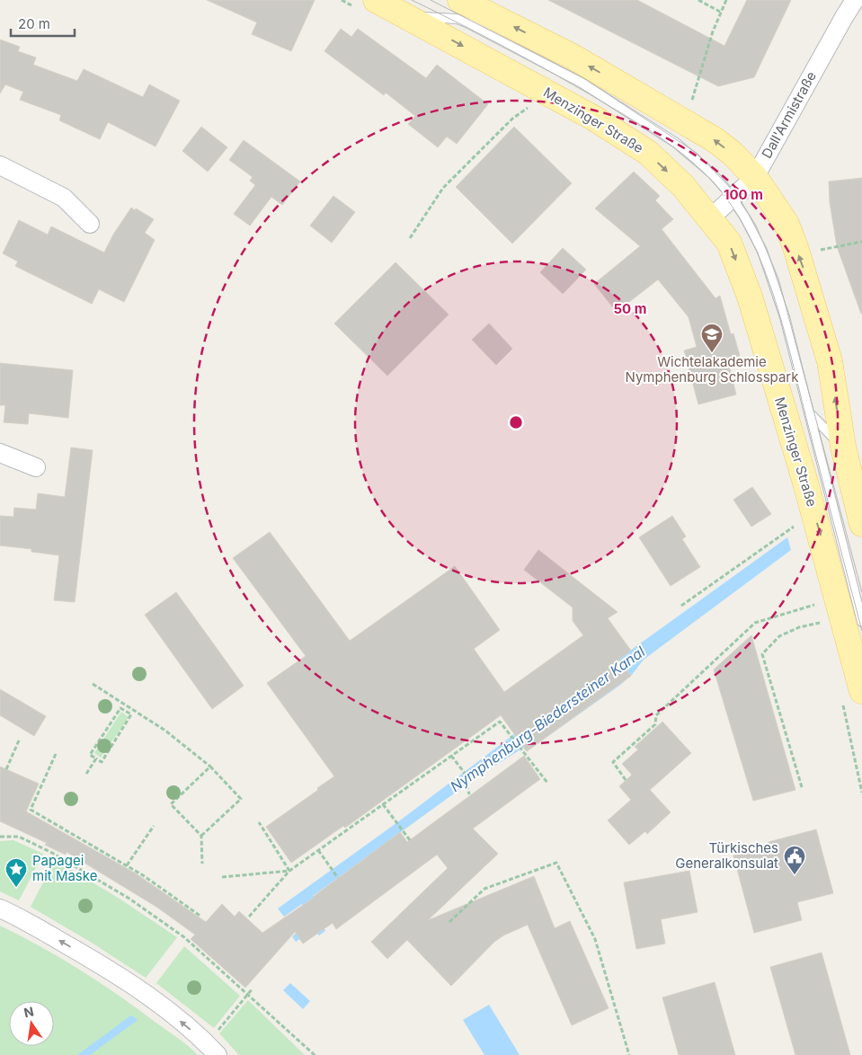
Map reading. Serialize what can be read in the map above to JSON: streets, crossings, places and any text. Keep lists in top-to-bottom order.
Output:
{
  "streets": {
    "main road": ["Menzinger Straße"],
    "street": ["Dall'Armistraße"]
  },
  "crossings": [
    ["Dall'Armistraße", "Menzinger Straße"]
  ],
  "water": ["Nymphenburg-Biedersteiner Kanal"],
  "places": {
    "school or university": ["Wichtelakademie Nymphenburg Schlosspark"],
    "public building": ["Türkisches Generalkonsulat"],
    "place": ["Papagei mit Maske"]
  },
  "scale_bar": "20 m",
  "north": "top",
  "rings": ["100 m", "50 m"]
}
